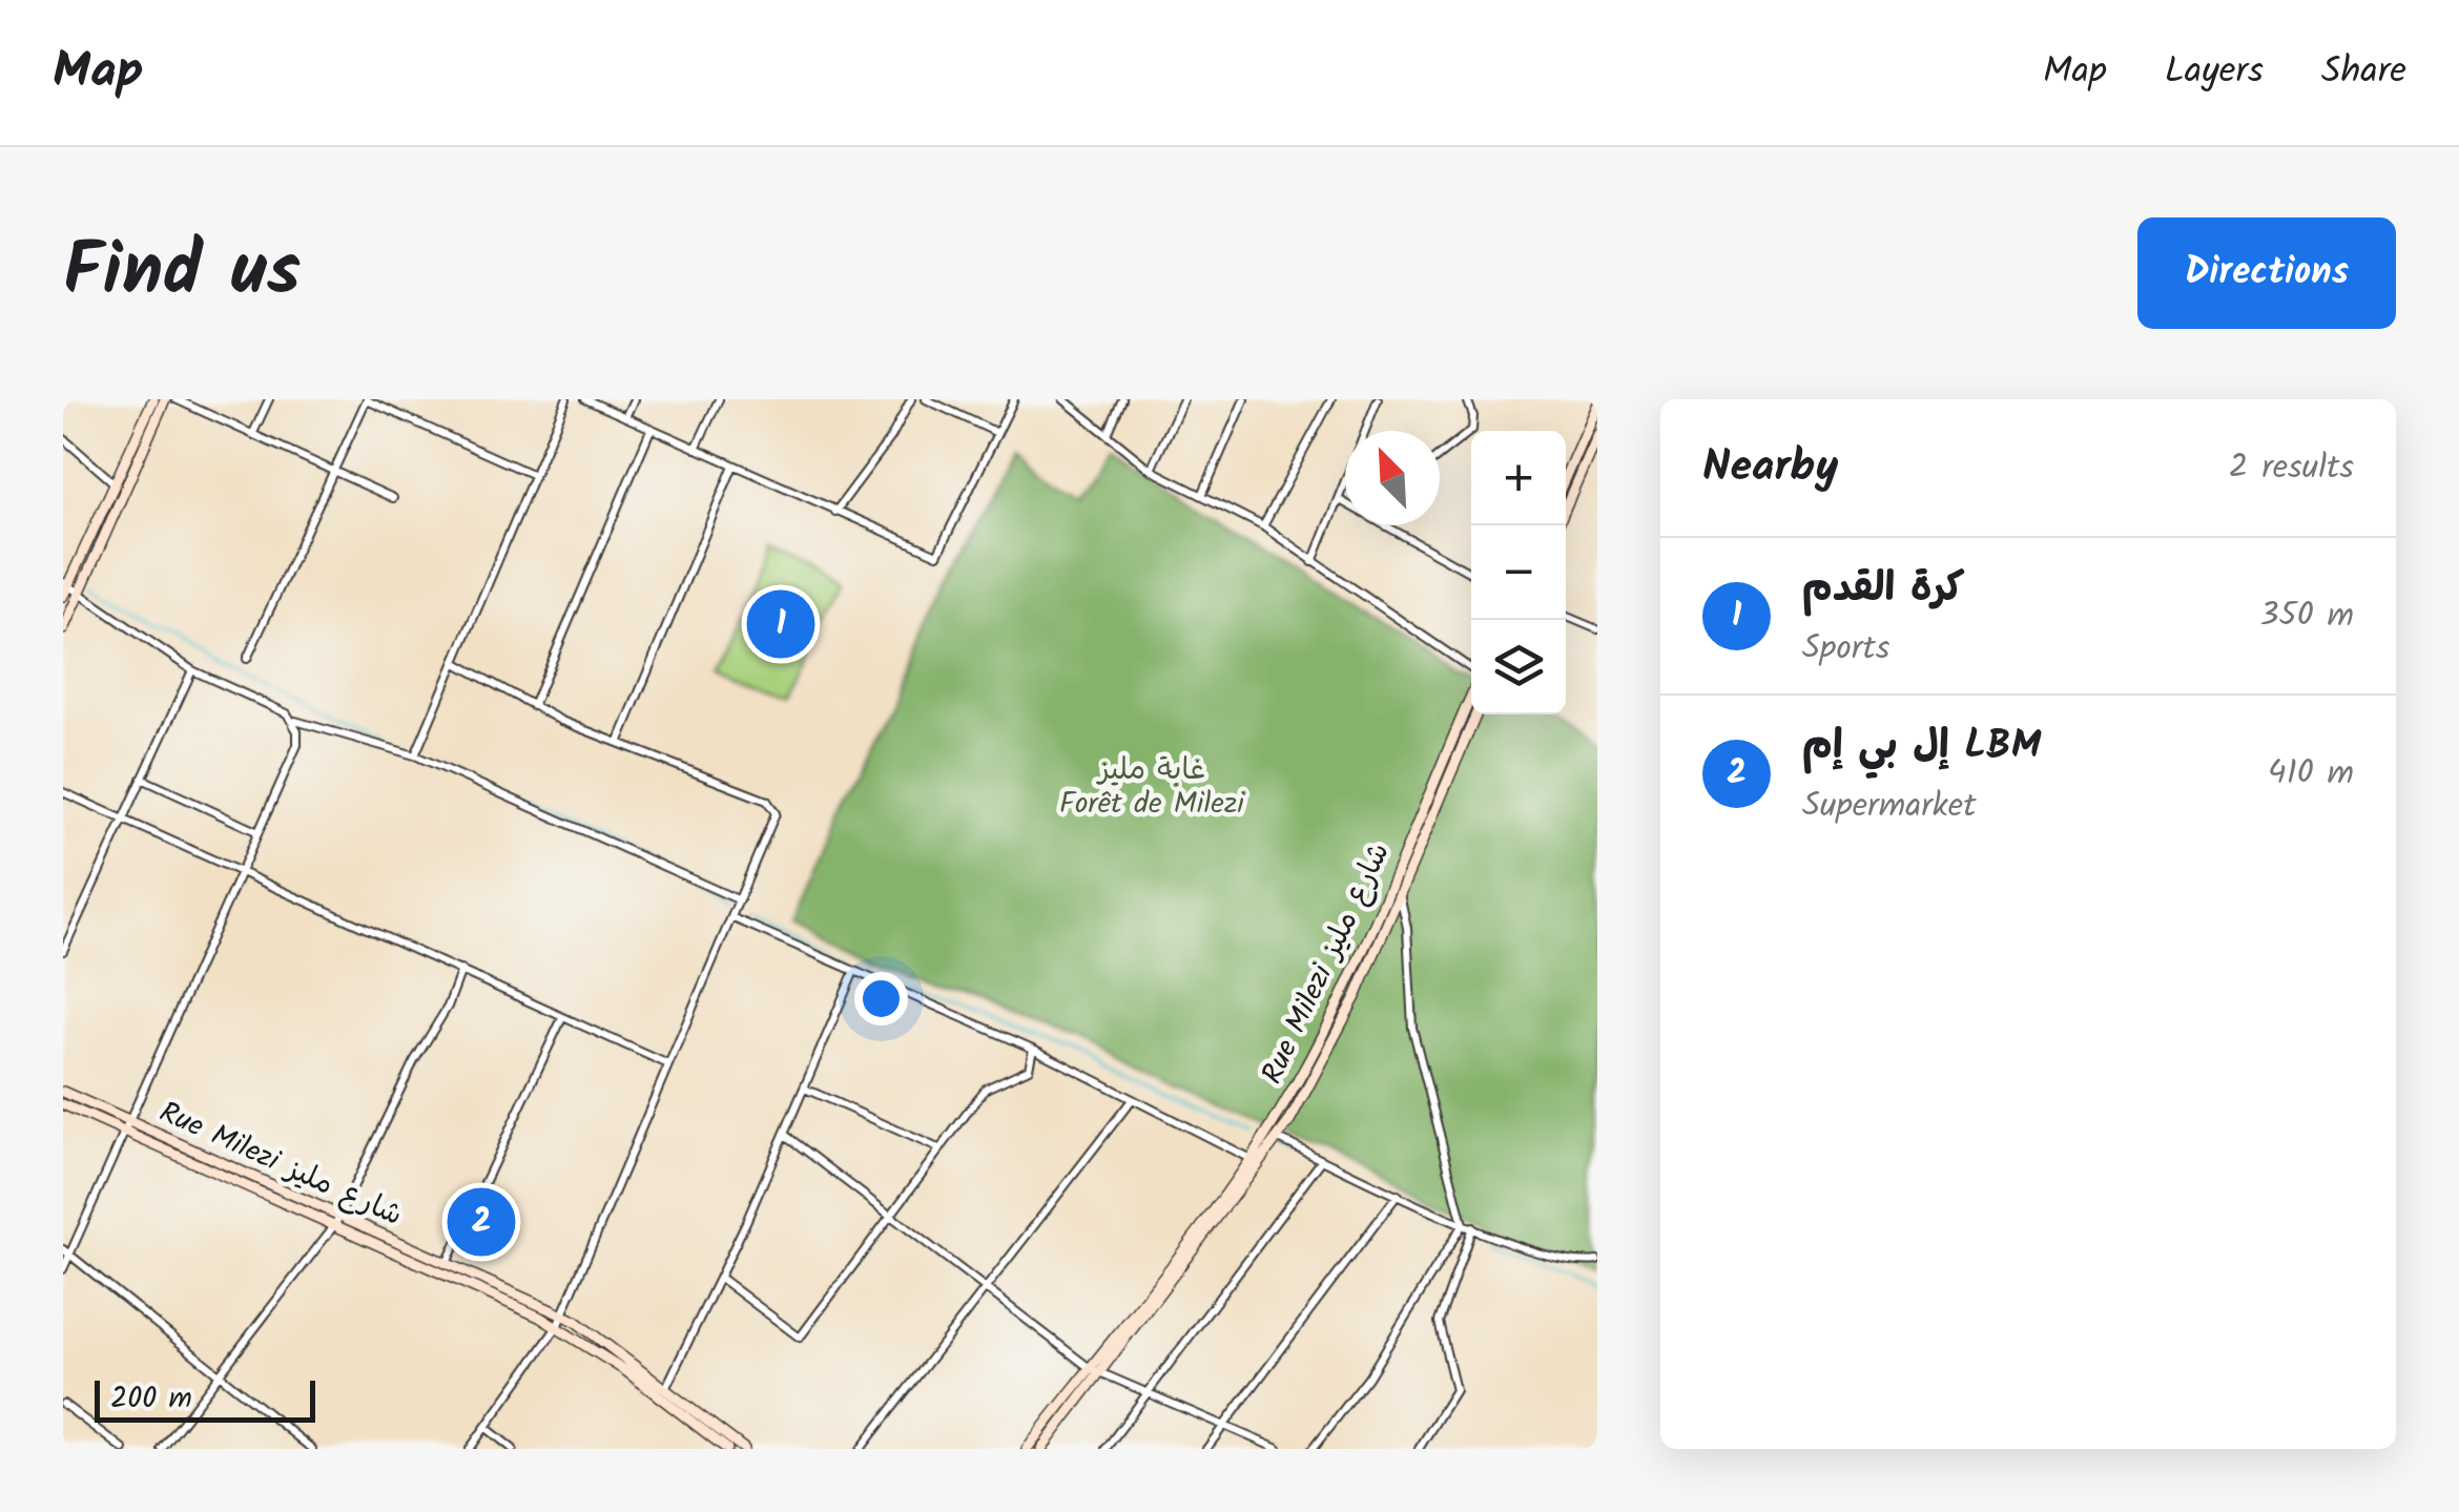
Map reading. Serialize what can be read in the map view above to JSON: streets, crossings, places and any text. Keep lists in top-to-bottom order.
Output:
{
  "streets": {
    "street": ["Rue Milezi شارع مليز"]
  },
  "parks": ["غابة مليز Forêt de Milezi"],
  "scale_bar": "200 m",
  "north": "top left",
  "page": {
    "header": "Map",
    "nav": ["Map", "Layers", "Share"],
    "title": "Find us",
    "buttons": "Directions",
    "heading": ["Nearby", "2 results"],
    "map_buttons": ["+", "−"],
    "list": [
      {
        "mark": "1",
        "name": "كرة القدم",
        "note": "Sports",
        "value": "350 m"
      },
      {
        "mark": "2",
        "name": "إل بي إم LBM",
        "note": "Supermarket",
        "value": "410 m"
      }
    ],
    "pins": ["1", "2"],
    "scale": "200 m"
  }
}
